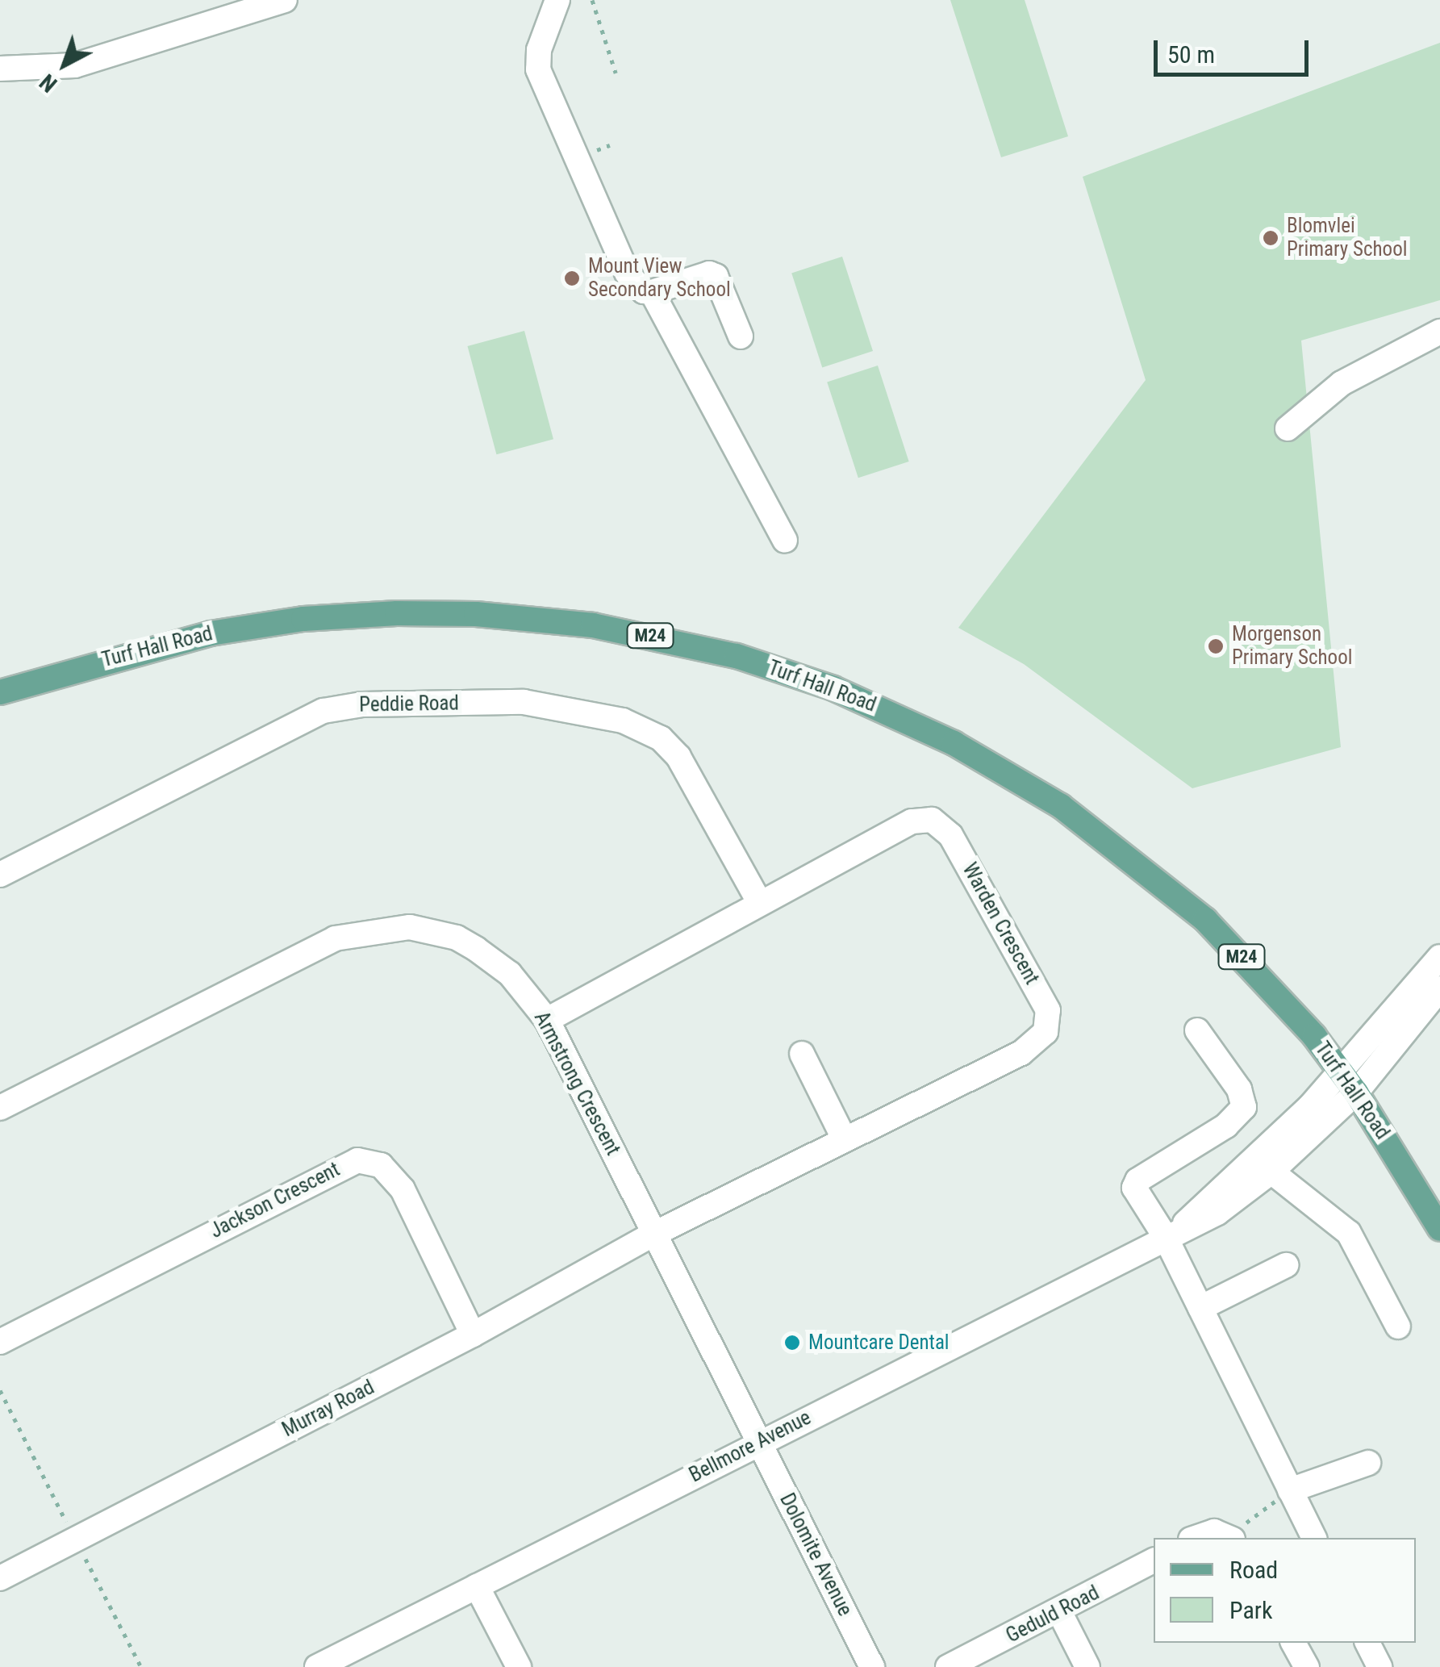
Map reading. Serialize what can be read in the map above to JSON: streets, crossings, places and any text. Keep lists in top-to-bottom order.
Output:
{
  "streets": {
    "main road": ["M24", "Turf Hall Road"],
    "street": [
      "Peddie Road",
      "Warden Crescent",
      "Armstrong Crescent",
      "Jackson Crescent",
      "Murray Road",
      "Bellmore Avenue",
      "Dolomite Avenue",
      "Geduld Road"
    ]
  },
  "crossings": [
    ["Turf Hall Road", "Bellmore Avenue"],
    ["Peddie Road", "Warden Crescent"],
    ["Warden Crescent", "Armstrong Crescent"],
    ["Warden Crescent", "Murray Road"],
    ["Armstrong Crescent", "Murray Road"],
    ["Armstrong Crescent", "Bellmore Avenue"],
    ["Armstrong Crescent", "Dolomite Avenue"],
    ["Jackson Crescent", "Murray Road"],
    ["Bellmore Avenue", "Dolomite Avenue"]
  ],
  "places": [
    "Blomvlei Primary School",
    "Mount View Secondary School",
    "Morgenson Primary School",
    "Mountcare Dental"
  ],
  "legend": ["Road", "Park"],
  "scale_bar": "50 m",
  "north": "bottom left"
}
